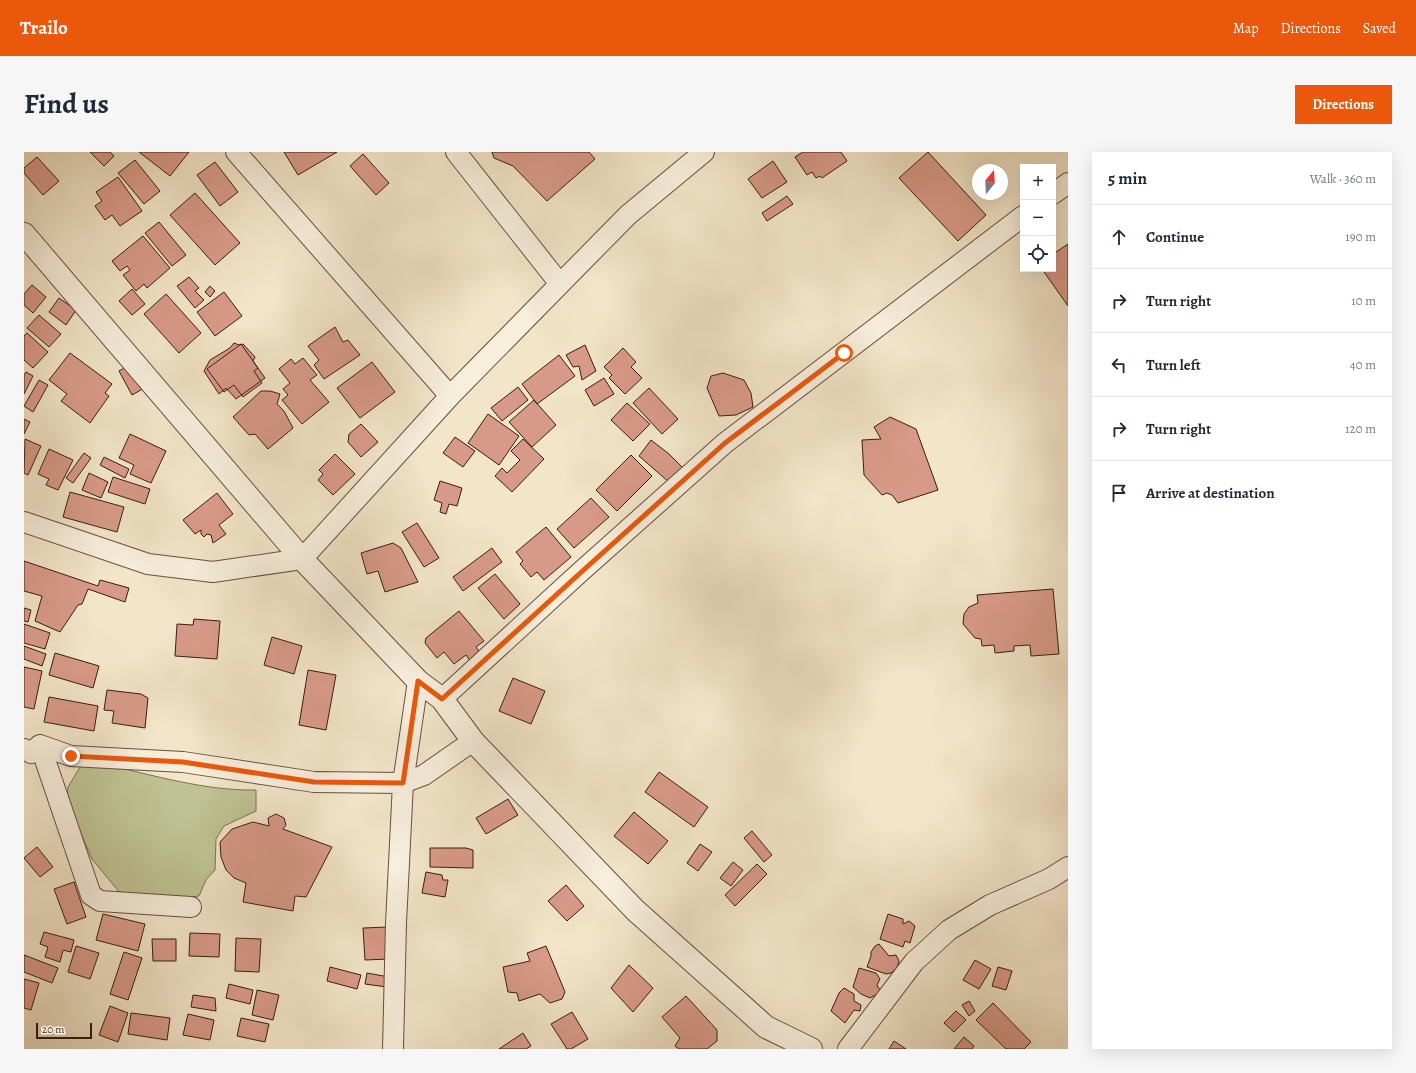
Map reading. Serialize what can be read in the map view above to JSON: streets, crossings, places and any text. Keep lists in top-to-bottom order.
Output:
{
  "scale_bar": "20 m",
  "north": "top",
  "page": {
    "header": "Trailo",
    "nav": ["Map", "Directions", "Saved"],
    "title": "Find us",
    "buttons": "Directions",
    "heading": ["5 min", "Walk · 360 m"],
    "map_buttons": ["+", "−"],
    "list": [
      ["Continue", "190 m"],
      ["Turn right", "10 m"],
      ["Turn left", "40 m"],
      ["Turn right", "120 m"],
      "Arrive at destination"
    ],
    "scale": "20 m"
  }
}
